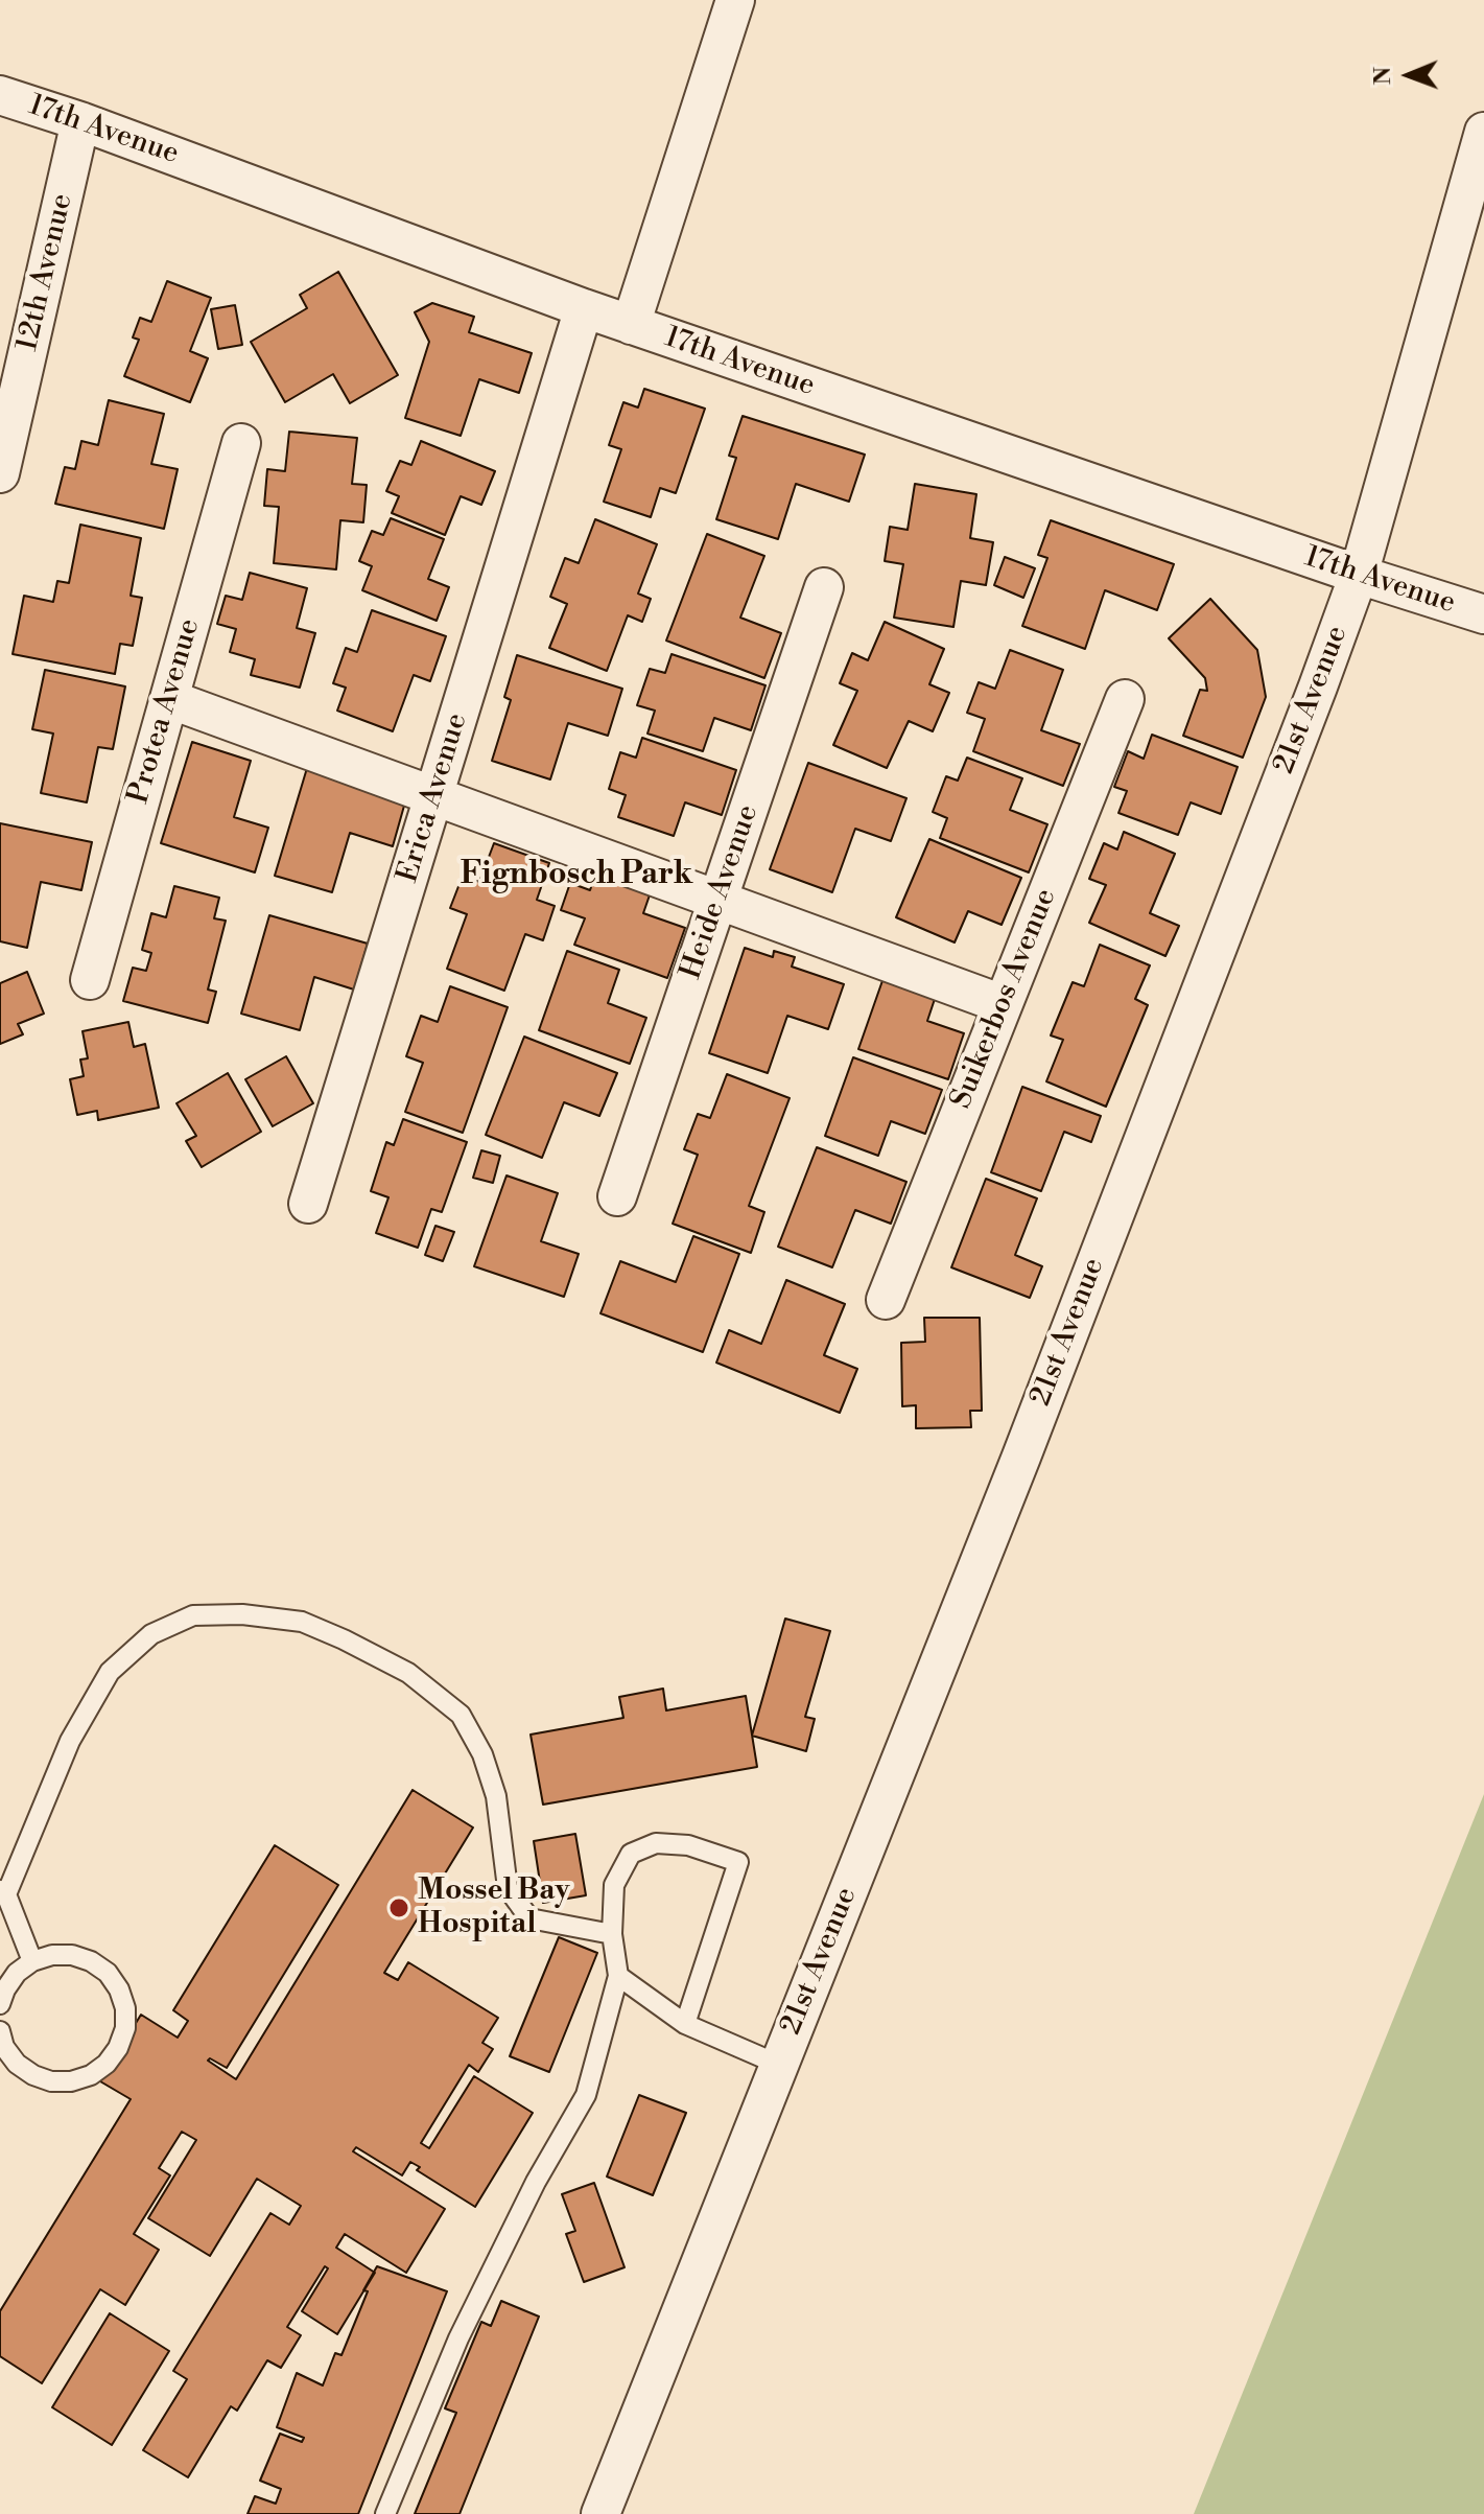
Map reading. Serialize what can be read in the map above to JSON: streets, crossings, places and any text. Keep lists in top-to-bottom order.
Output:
{
  "streets": {
    "street": [
      "17th Avenue",
      "12th Avenue",
      "21st Avenue",
      "Protea Avenue",
      "Erica Avenue",
      "Heide Avenue",
      "Suikerbos Avenue"
    ]
  },
  "crossings": [
    ["17th Avenue", "12th Avenue"],
    ["17th Avenue", "21st Avenue"],
    ["17th Avenue", "Erica Avenue"]
  ],
  "districts": ["Fignbosch Park"],
  "places": ["Mossel Bay Hospital"],
  "north": "left"
}
